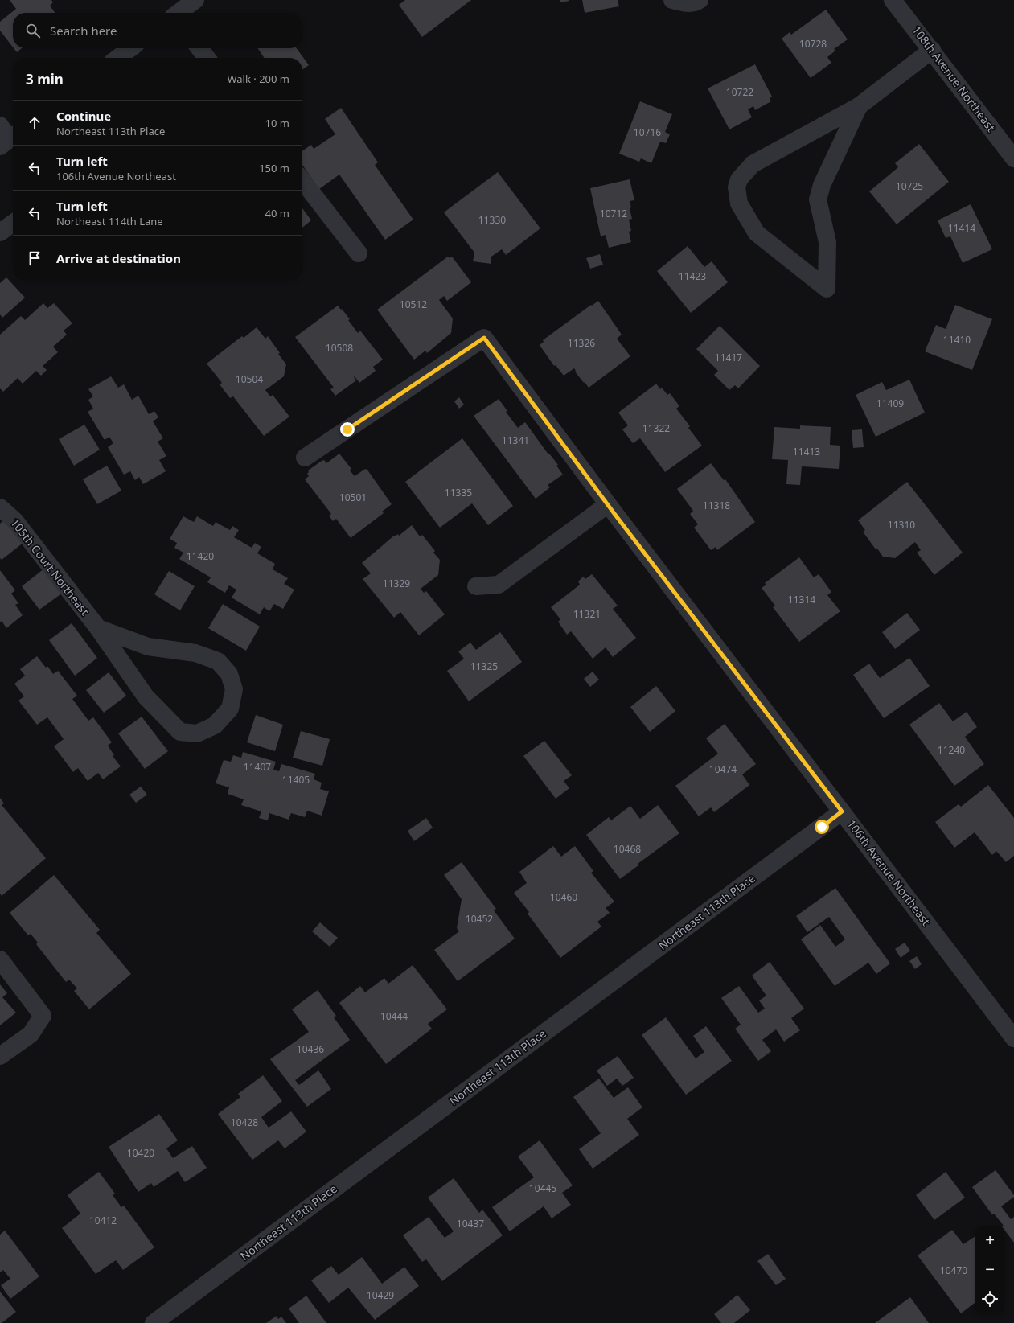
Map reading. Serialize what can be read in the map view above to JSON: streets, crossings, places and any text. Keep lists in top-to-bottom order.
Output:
{
  "streets": {
    "street": [
      "108th Avenue Northeast",
      "105th Court Northeast",
      "106th Avenue Northeast",
      "Northeast 113th Place"
    ]
  },
  "crossings": [
    ["106th Avenue Northeast", "Northeast 113th Place"]
  ],
  "house_numbers": [
    "10728",
    "10722",
    "10716",
    "10725",
    "10712",
    "11330",
    "11414",
    "11423",
    "10512",
    "11410",
    "11326",
    "10508",
    "11417",
    "10504",
    "11409",
    "11322",
    "11341",
    "11413",
    "11335",
    "10501",
    "11318",
    "11310",
    "11420",
    "11329",
    "11314",
    "11321",
    "11325",
    "11240",
    "11407",
    "10474",
    "11405",
    "10468",
    "10460",
    "10452",
    "10444",
    "10436",
    "10428",
    "10420",
    "10445",
    "10412",
    "10437",
    "10470",
    "10429"
  ],
  "page": {
    "search": "Search here",
    "heading": ["3 min", "Walk · 200 m"],
    "list": [
      ["Continue", "Northeast 113th Place", "10 m"],
      ["Turn left", "106th Avenue Northeast", "150 m"],
      ["Turn left", "Northeast 114th Lane", "40 m"],
      "Arrive at destination"
    ],
    "map_buttons": ["+", "−"]
  }
}
